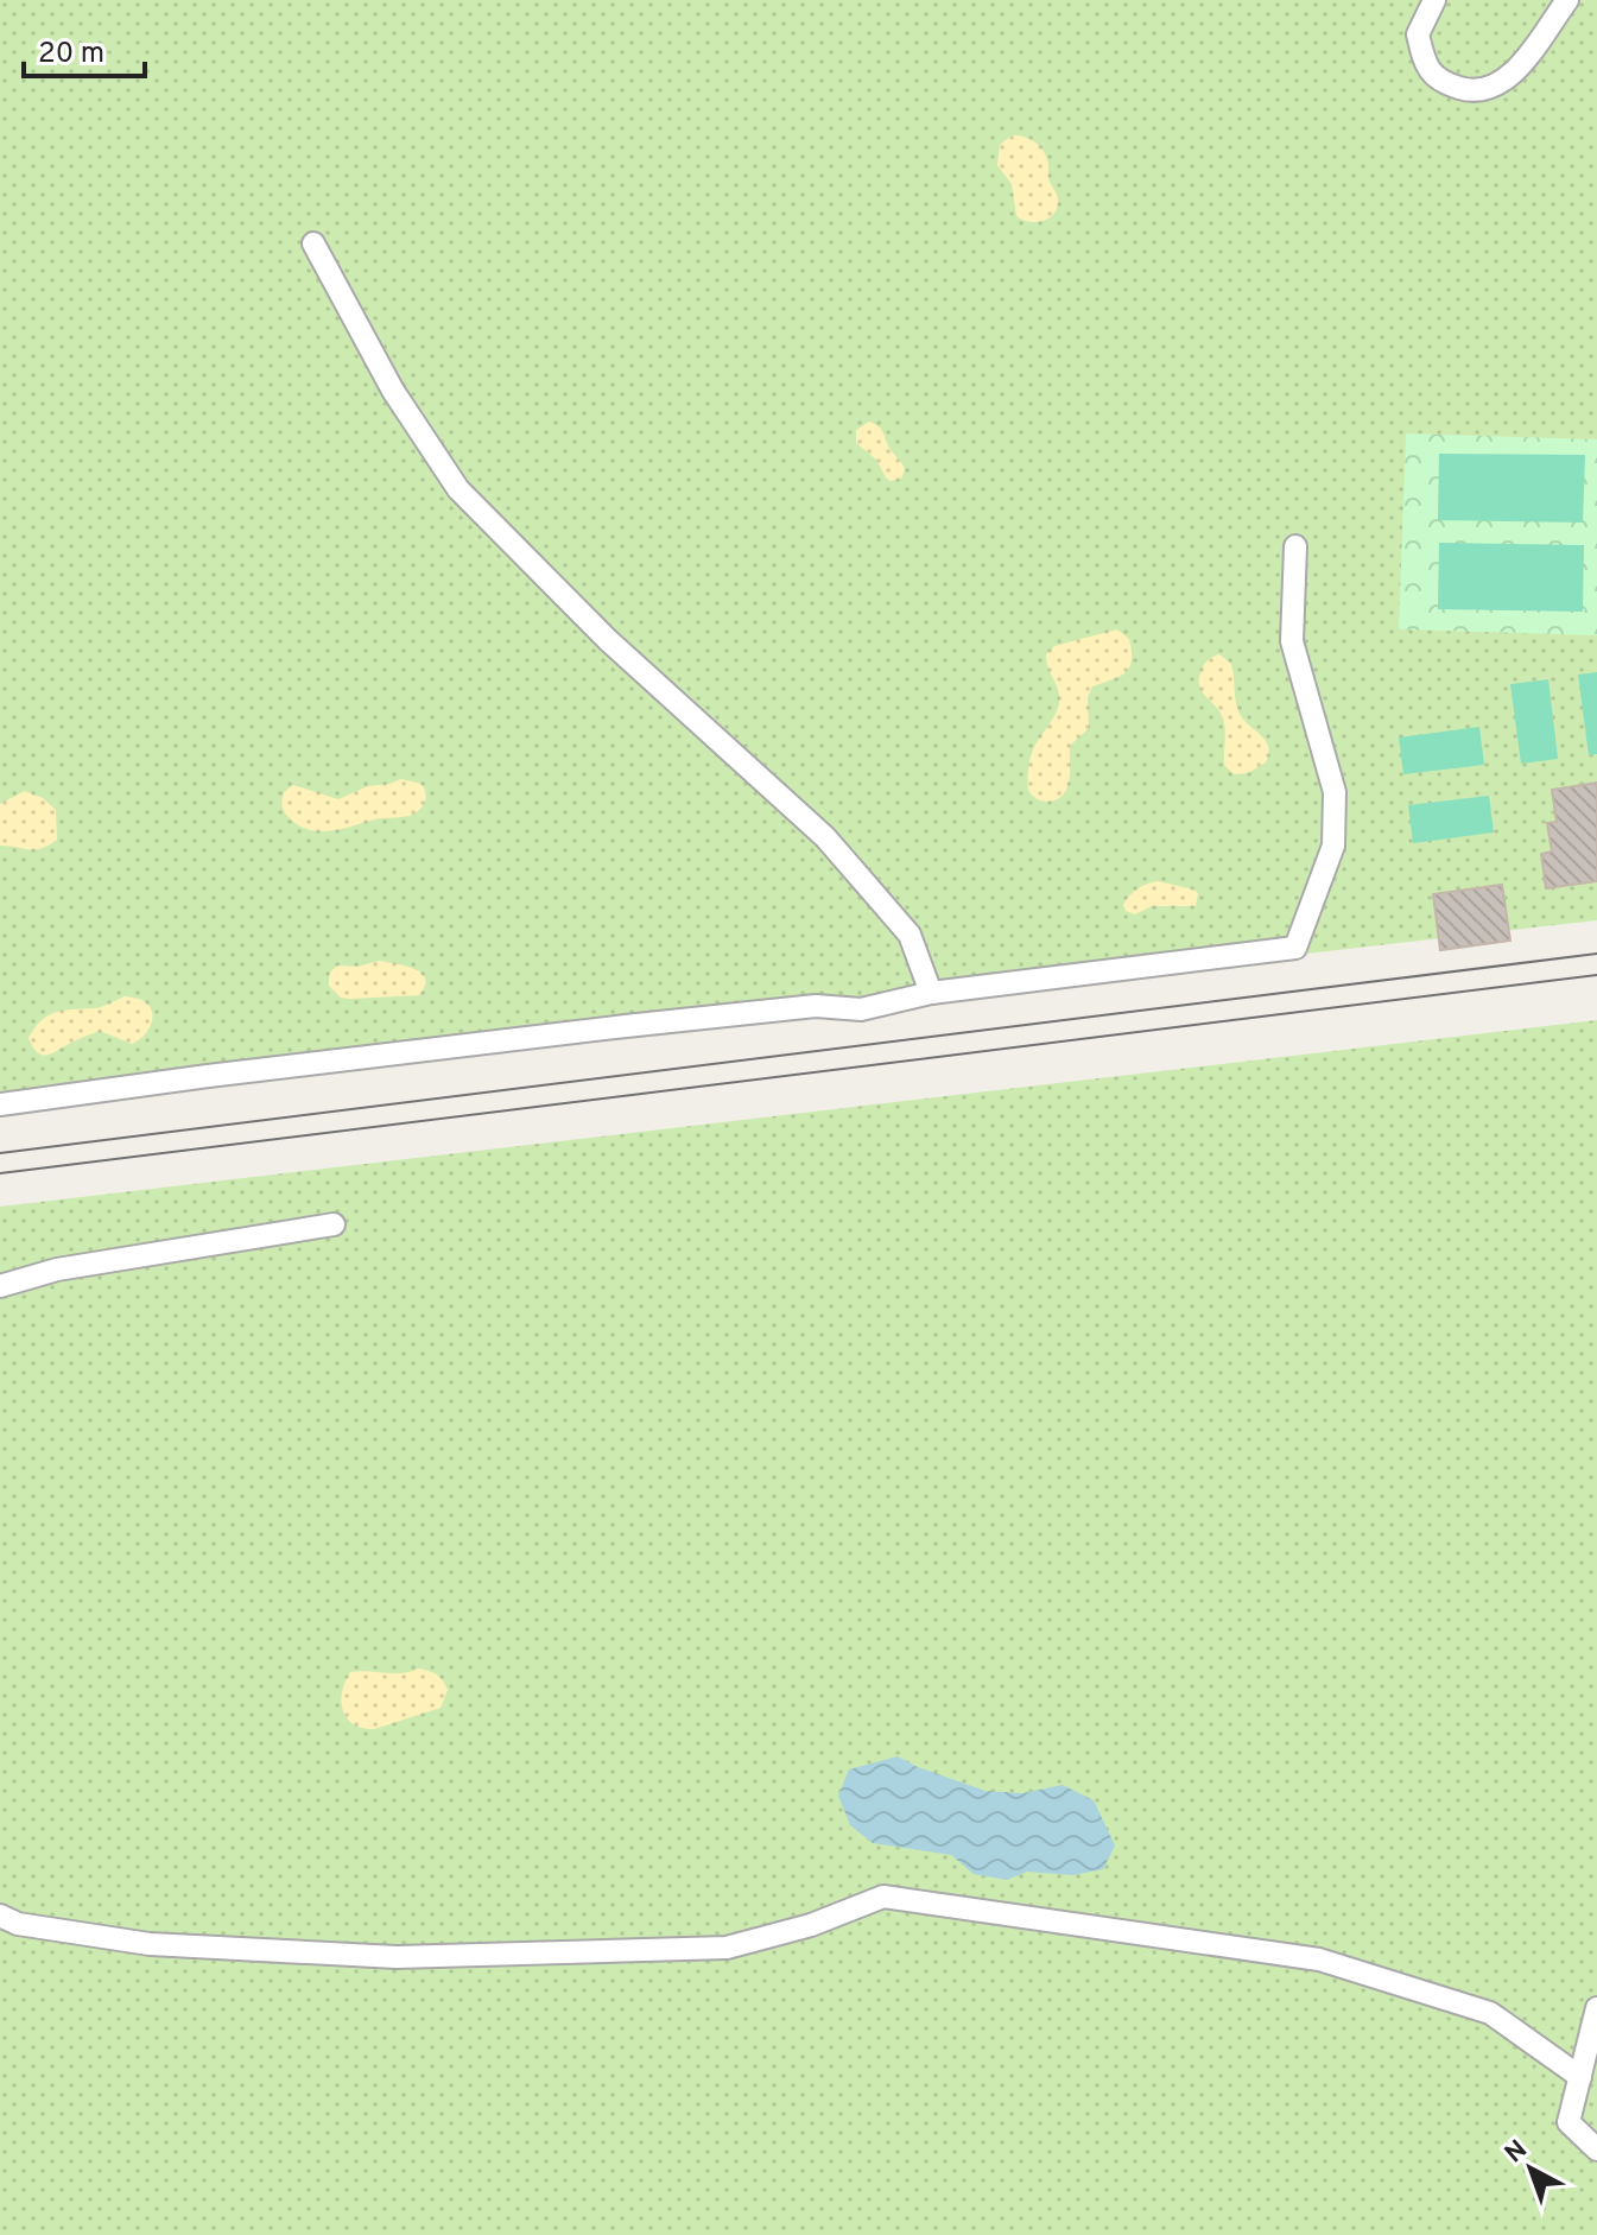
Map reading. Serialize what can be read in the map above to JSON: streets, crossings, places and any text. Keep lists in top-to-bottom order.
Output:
{
  "scale_bar": "20 m",
  "north": "top left"
}
